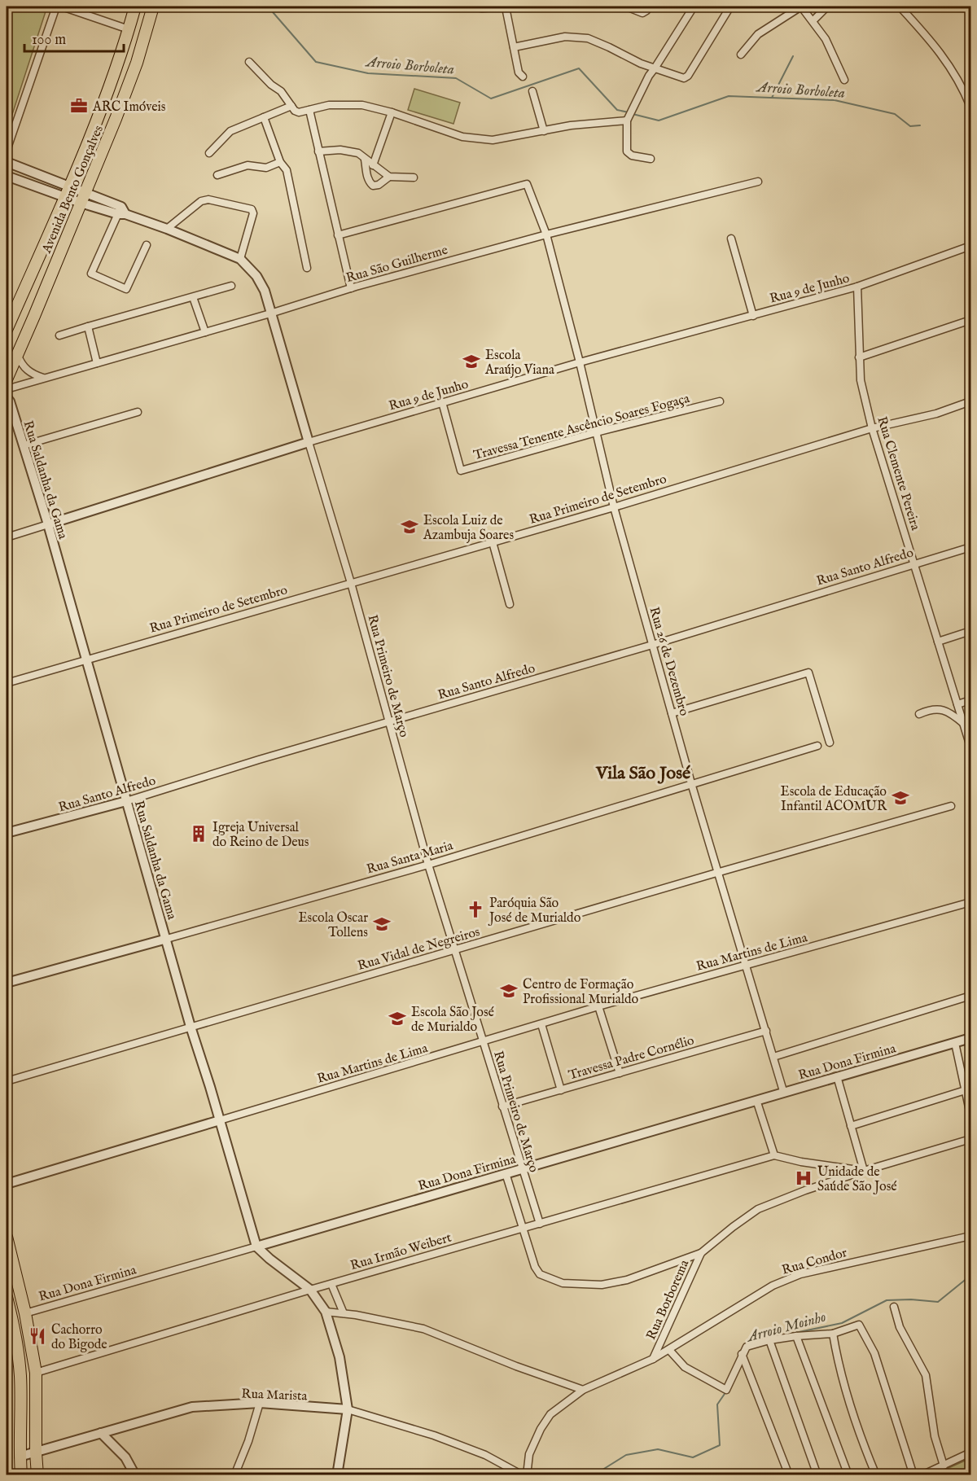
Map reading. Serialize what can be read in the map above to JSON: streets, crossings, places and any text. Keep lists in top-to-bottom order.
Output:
{
  "streets": {
    "main road": ["Avenida Bento Gonçalves"],
    "street": [
      "Rua São Guilherme",
      "Rua 9 de Junho",
      "Travessa Tenente Ascêncio Soares Fogaça",
      "Rua Clemente Pereira",
      "Rua Saldanha da Gama",
      "Rua Primeiro de Setembro",
      "Rua Santo Alfredo",
      "Rua 26 de Dezembro",
      "Rua Primeiro de Março",
      "Rua Santa Maria",
      "Rua Vidal de Negreiros",
      "Rua Martins de Lima",
      "Travessa Padre Cornélio",
      "Rua Dona Firmina",
      "Rua Irmão Weibert",
      "Rua Condor",
      "Rua Borborema",
      "Rua Marista"
    ]
  },
  "crossings": [
    ["Avenida Bento Gonçalves", "Rua Primeiro de Março"],
    ["Rua São Guilherme", "Rua 26 de Dezembro"],
    ["Rua São Guilherme", "Rua Primeiro de Março"],
    ["Rua 9 de Junho", "Travessa Tenente Ascêncio Soares Fogaça"],
    ["Rua 9 de Junho", "Rua Clemente Pereira"],
    ["Rua 9 de Junho", "Rua Saldanha da Gama"],
    ["Rua 9 de Junho", "Rua 26 de Dezembro"],
    ["Rua 9 de Junho", "Rua Primeiro de Março"],
    ["Travessa Tenente Ascêncio Soares Fogaça", "Rua 26 de Dezembro"],
    ["Rua Clemente Pereira", "Rua Primeiro de Setembro"],
    ["Rua Clemente Pereira", "Rua Santo Alfredo"],
    ["Rua Saldanha da Gama", "Rua Primeiro de Setembro"],
    ["Rua Saldanha da Gama", "Rua Santo Alfredo"],
    ["Rua Saldanha da Gama", "Rua Santa Maria"],
    ["Rua Saldanha da Gama", "Rua Vidal de Negreiros"],
    ["Rua Saldanha da Gama", "Rua Martins de Lima"],
    ["Rua Saldanha da Gama", "Rua Dona Firmina"],
    ["Rua Primeiro de Setembro", "Rua 26 de Dezembro"],
    ["Rua Primeiro de Setembro", "Rua Primeiro de Março"],
    ["Rua Santo Alfredo", "Rua 26 de Dezembro"],
    ["Rua Santo Alfredo", "Rua Primeiro de Março"],
    ["Rua 26 de Dezembro", "Rua Santa Maria"],
    ["Rua 26 de Dezembro", "Rua Vidal de Negreiros"],
    ["Rua 26 de Dezembro", "Rua Martins de Lima"],
    ["Rua 26 de Dezembro", "Travessa Padre Cornélio"],
    ["Rua 26 de Dezembro", "Rua Dona Firmina"],
    ["Rua Primeiro de Março", "Rua Santa Maria"],
    ["Rua Primeiro de Março", "Rua Vidal de Negreiros"],
    ["Rua Primeiro de Março", "Rua Martins de Lima"],
    ["Rua Primeiro de Março", "Travessa Padre Cornélio"],
    ["Rua Primeiro de Março", "Rua Dona Firmina"],
    ["Rua Primeiro de Março", "Rua Irmão Weibert"],
    ["Rua Condor", "Rua Borborema"]
  ],
  "districts": ["Vila São José"],
  "water": ["Arroio Borboleta", "Arroio Moinho"],
  "places": {
    "office": ["ARC Imóveis"],
    "school or university": [
      "Escola Araújo Viana",
      "Escola Luiz de Azambuja Soares",
      "Escola de Educação Infantil ACOMUR",
      "Escola Oscar Tollens",
      "Centro de Formação Profissional Murialdo",
      "Escola São José de Murialdo"
    ],
    "building": ["Igreja Universal do Reino de Deus"],
    "church": ["Paróquia São José de Murialdo"],
    "hospital": ["Unidade de Saúde São José"],
    "restaurant": ["Cachorro do Bigode"]
  },
  "scale_bar": "100 m"
}
